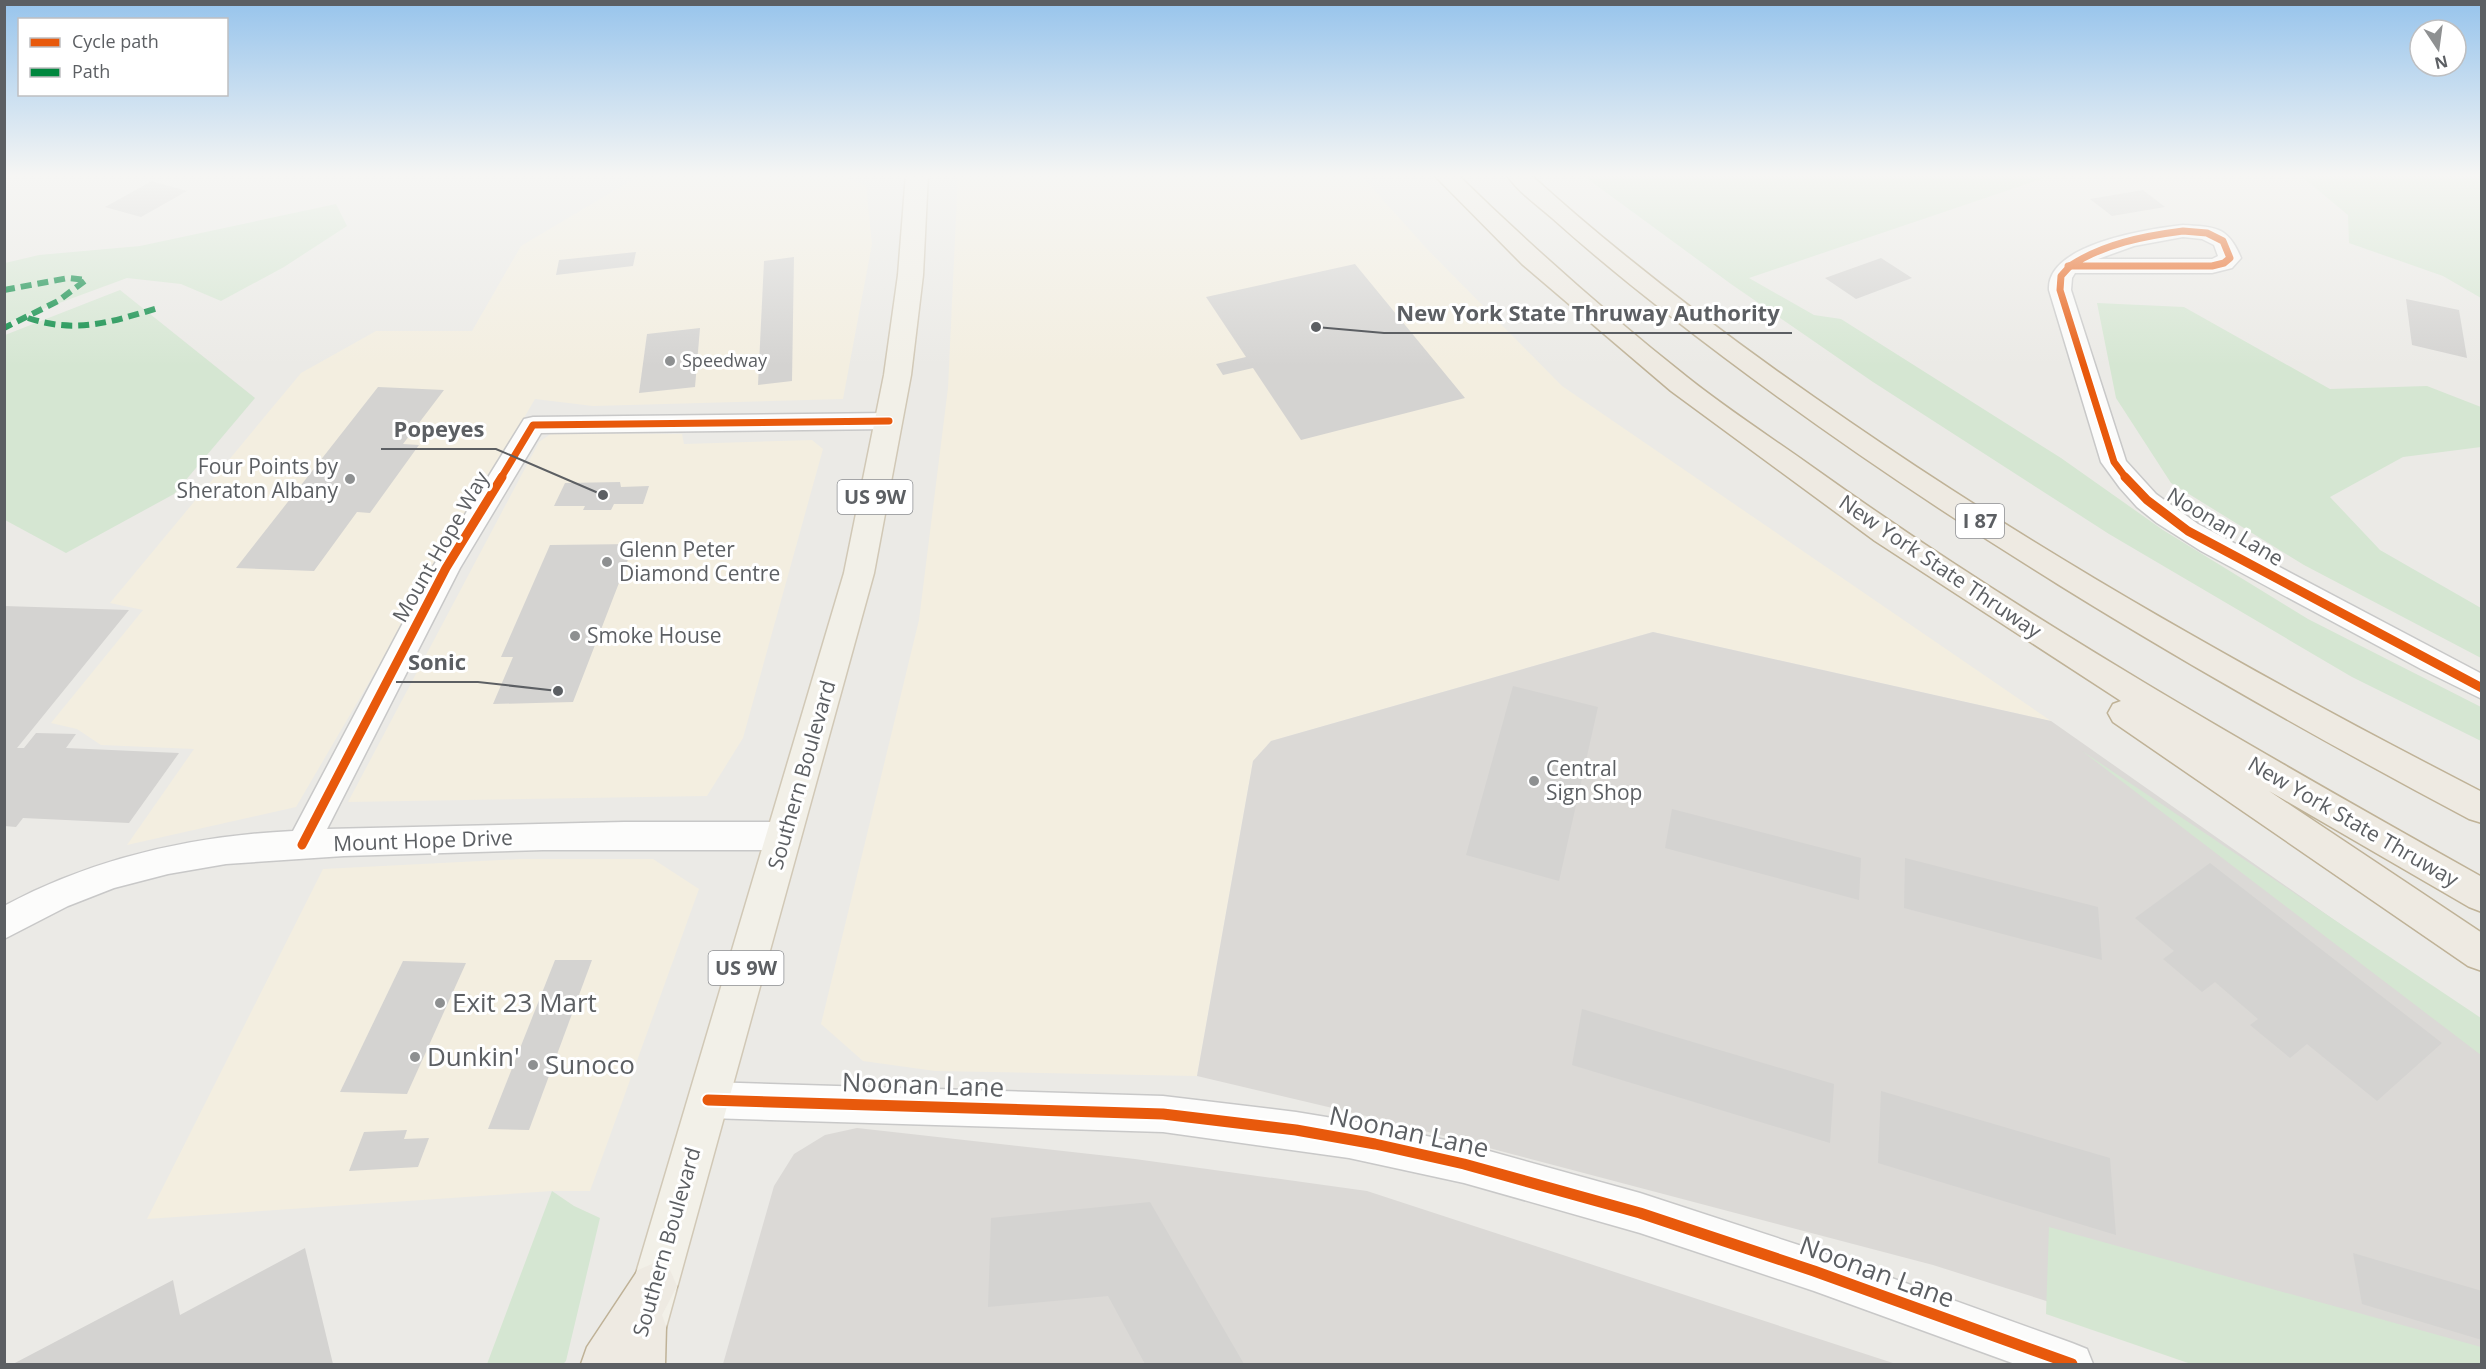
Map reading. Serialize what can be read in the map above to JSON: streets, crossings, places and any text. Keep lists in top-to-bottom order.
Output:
{
  "streets": {
    "highway": ["I 87", "New York State Thruway"],
    "main road": ["US 9W", "Southern Boulevard"],
    "street": ["Noonan Lane", "Mount Hope Way", "Mount Hope Drive"]
  },
  "crossings": [
    ["Noonan Lane", "Southern Boulevard"],
    ["Mount Hope Way", "Southern Boulevard"],
    ["Mount Hope Way", "Mount Hope Drive"],
    ["Southern Boulevard", "Mount Hope Drive"]
  ],
  "places": [
    "New York State Thruway Authority",
    "Speedway",
    "Four Points by Sheraton Albany",
    "Popeyes",
    "Glenn Peter Diamond Centre",
    "Smoke House",
    "Sonic",
    "Central Sign Shop",
    "Exit 23 Mart",
    "Dunkin'",
    "Sunoco"
  ],
  "legend": ["Cycle path", "Path"],
  "north": "bottom"
}
